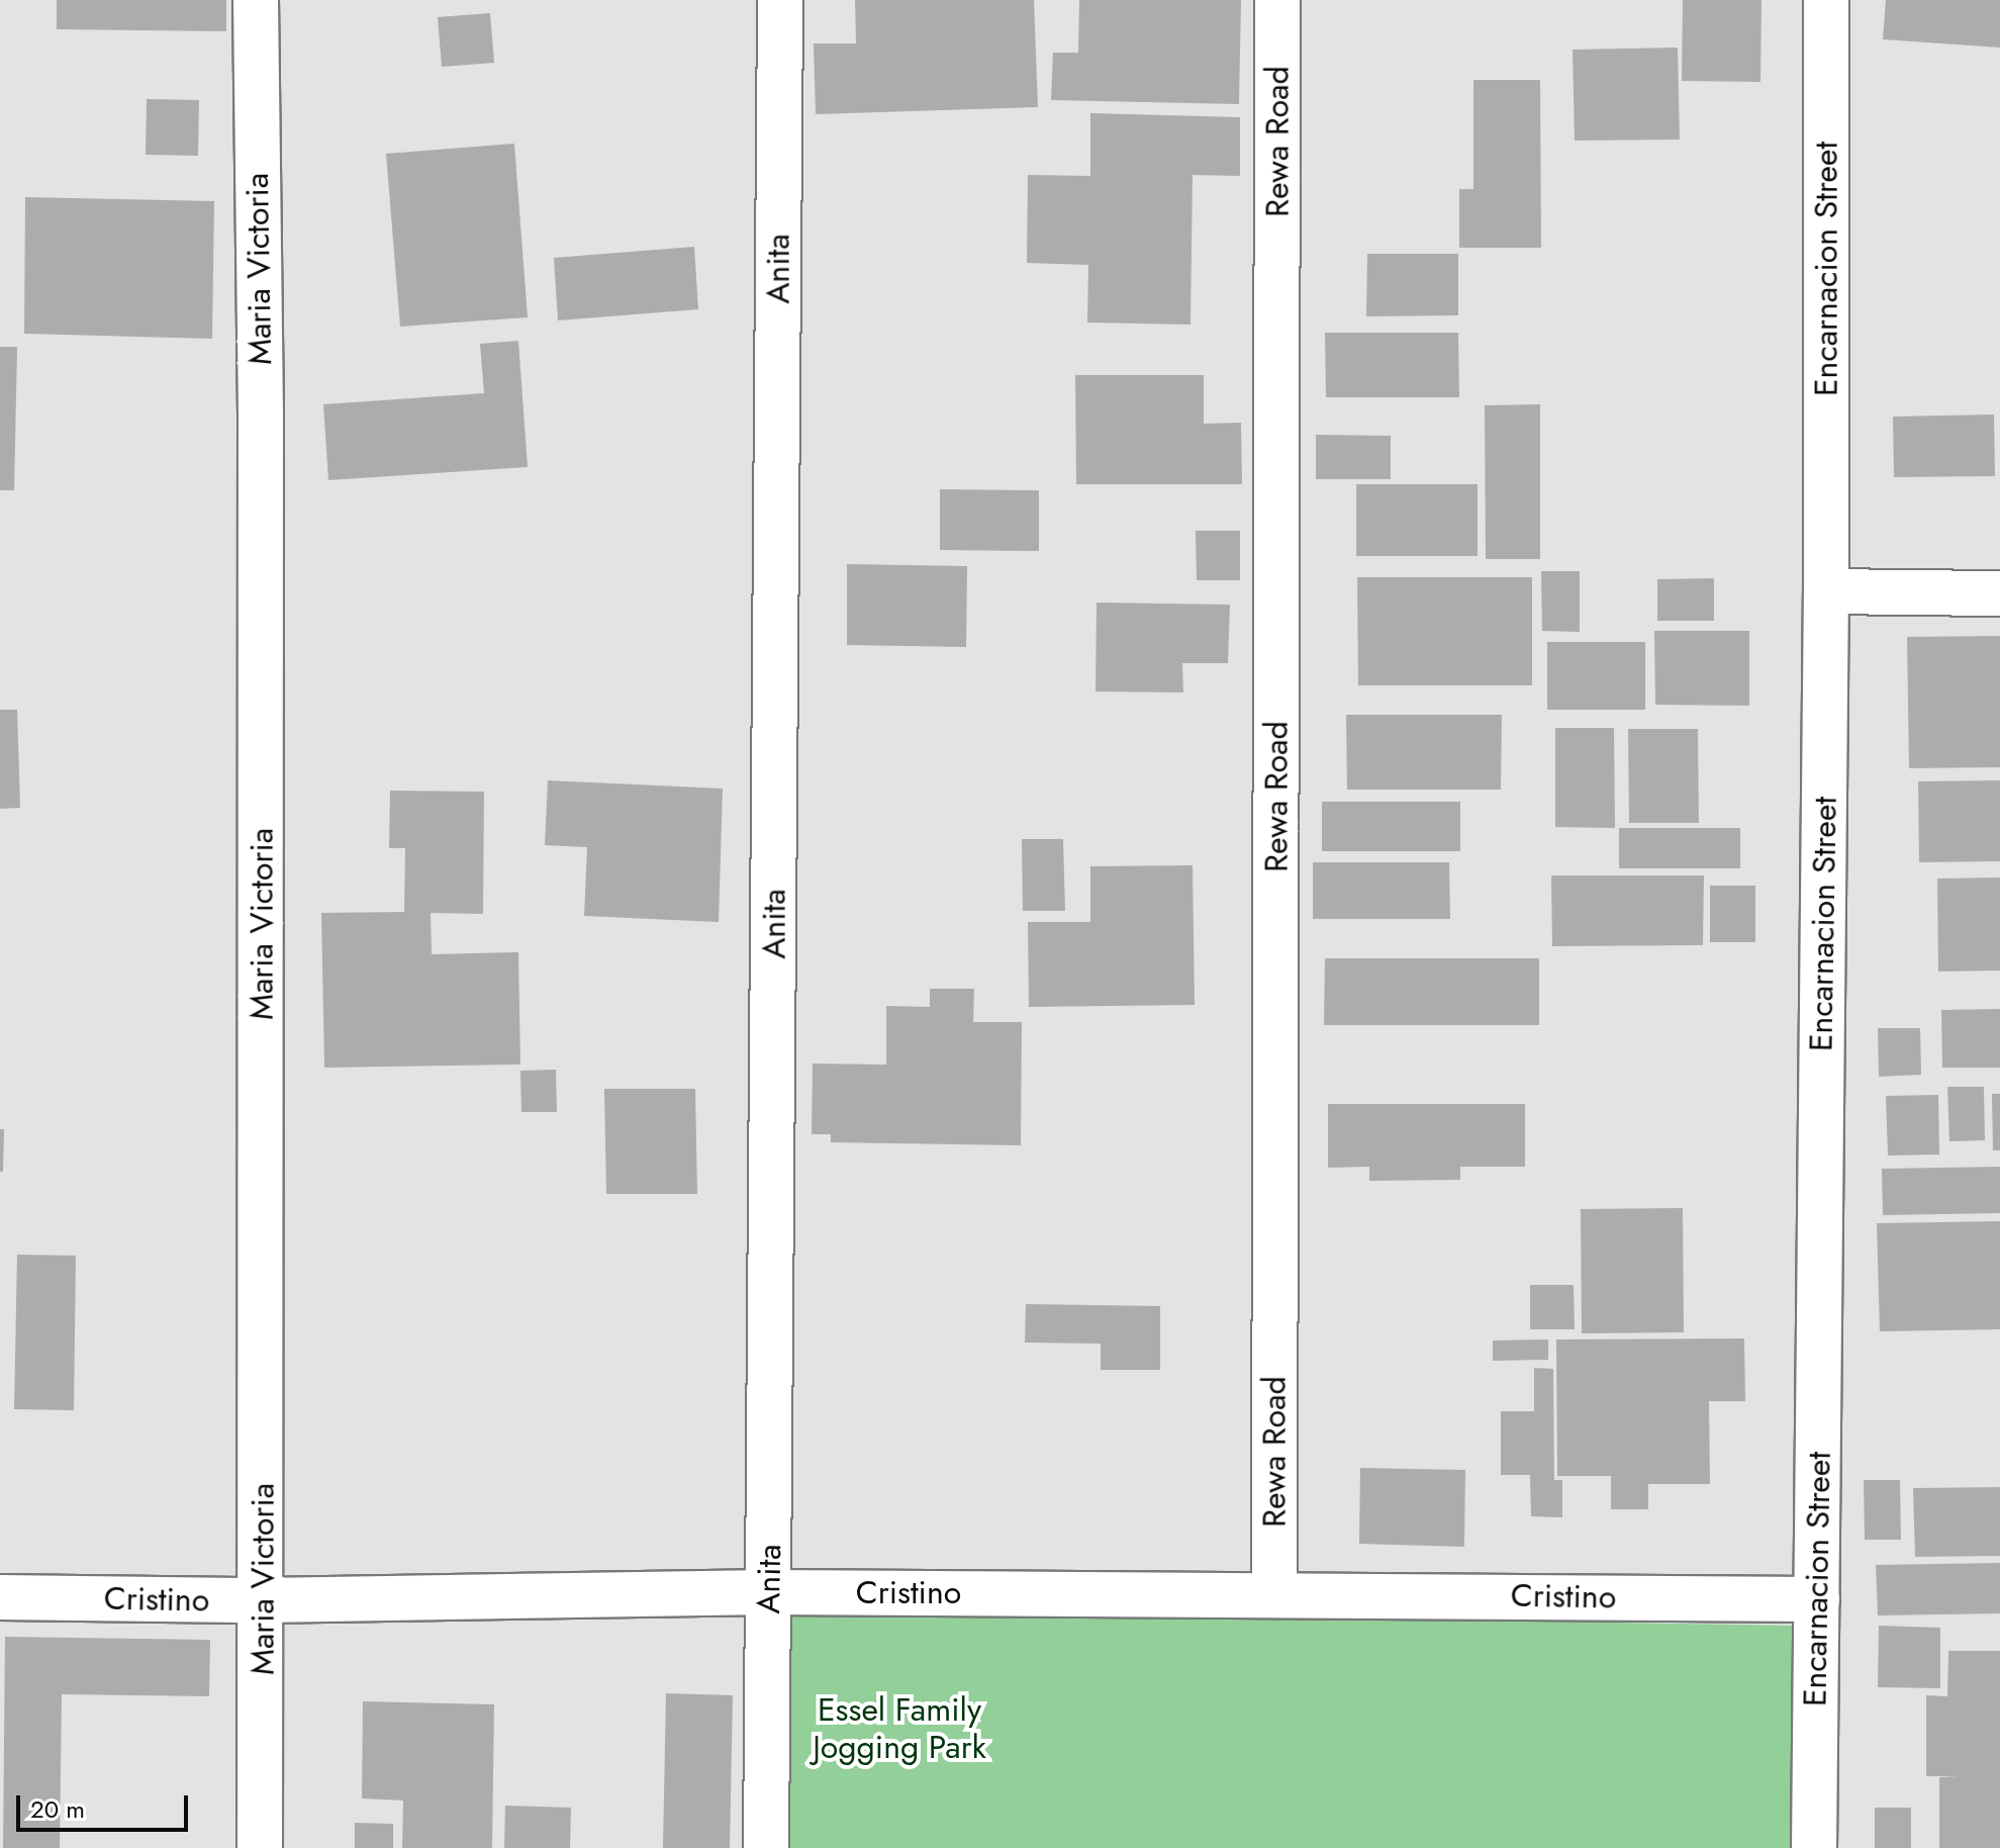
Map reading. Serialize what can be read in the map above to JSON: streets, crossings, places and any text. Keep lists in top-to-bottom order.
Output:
{
  "streets": {
    "street": [
      "Rewa Road",
      "Maria Victoria",
      "Anita",
      "Encarnacion Street",
      "Cristino"
    ]
  },
  "crossings": [
    ["Rewa Road", "Cristino"],
    ["Maria Victoria", "Cristino"],
    ["Anita", "Cristino"],
    ["Encarnacion Street", "Cristino"]
  ],
  "parks": ["Essel Family Jogging Park"],
  "scale_bar": "20 m"
}
